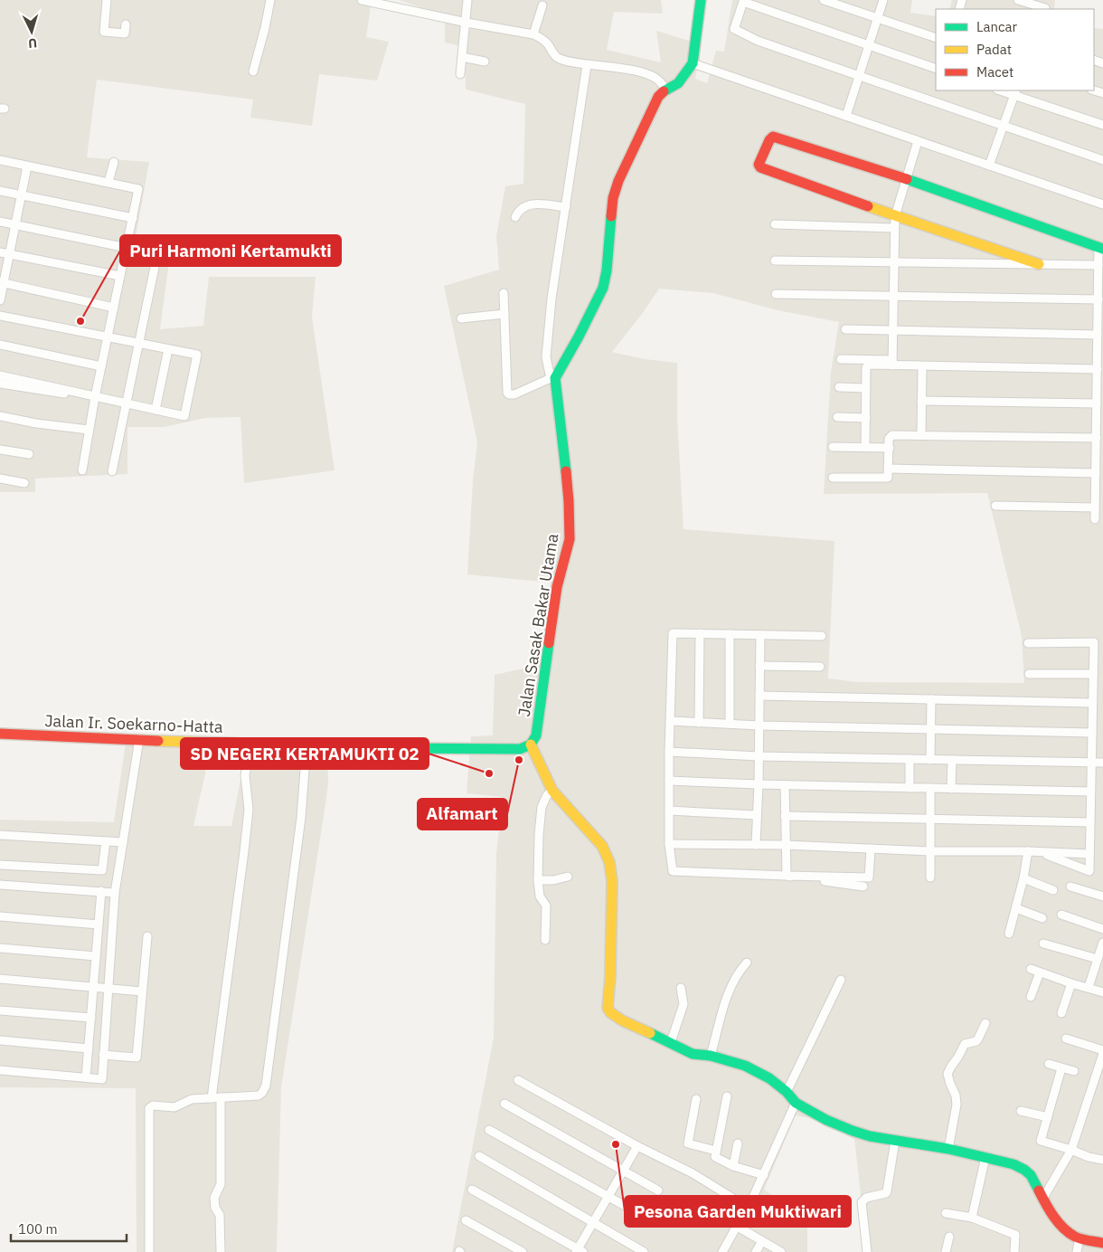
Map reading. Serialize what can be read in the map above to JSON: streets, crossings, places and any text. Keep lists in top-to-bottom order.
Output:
{
  "streets": {
    "street": ["Jalan Sasak Bakar Utama", "Jalan Ir. Soekarno-Hatta"]
  },
  "crossings": [
    ["Jalan Sasak Bakar Utama", "Jalan Ir. Soekarno-Hatta"]
  ],
  "places": [
    "Puri Harmoni Kertamukti",
    "Alfamart",
    "SD NEGERI KERTAMUKTI 02",
    "Pesona Garden Muktiwari"
  ],
  "legend": ["Lancar", "Padat", "Macet"],
  "scale_bar": "100 m",
  "north": "bottom"
}
